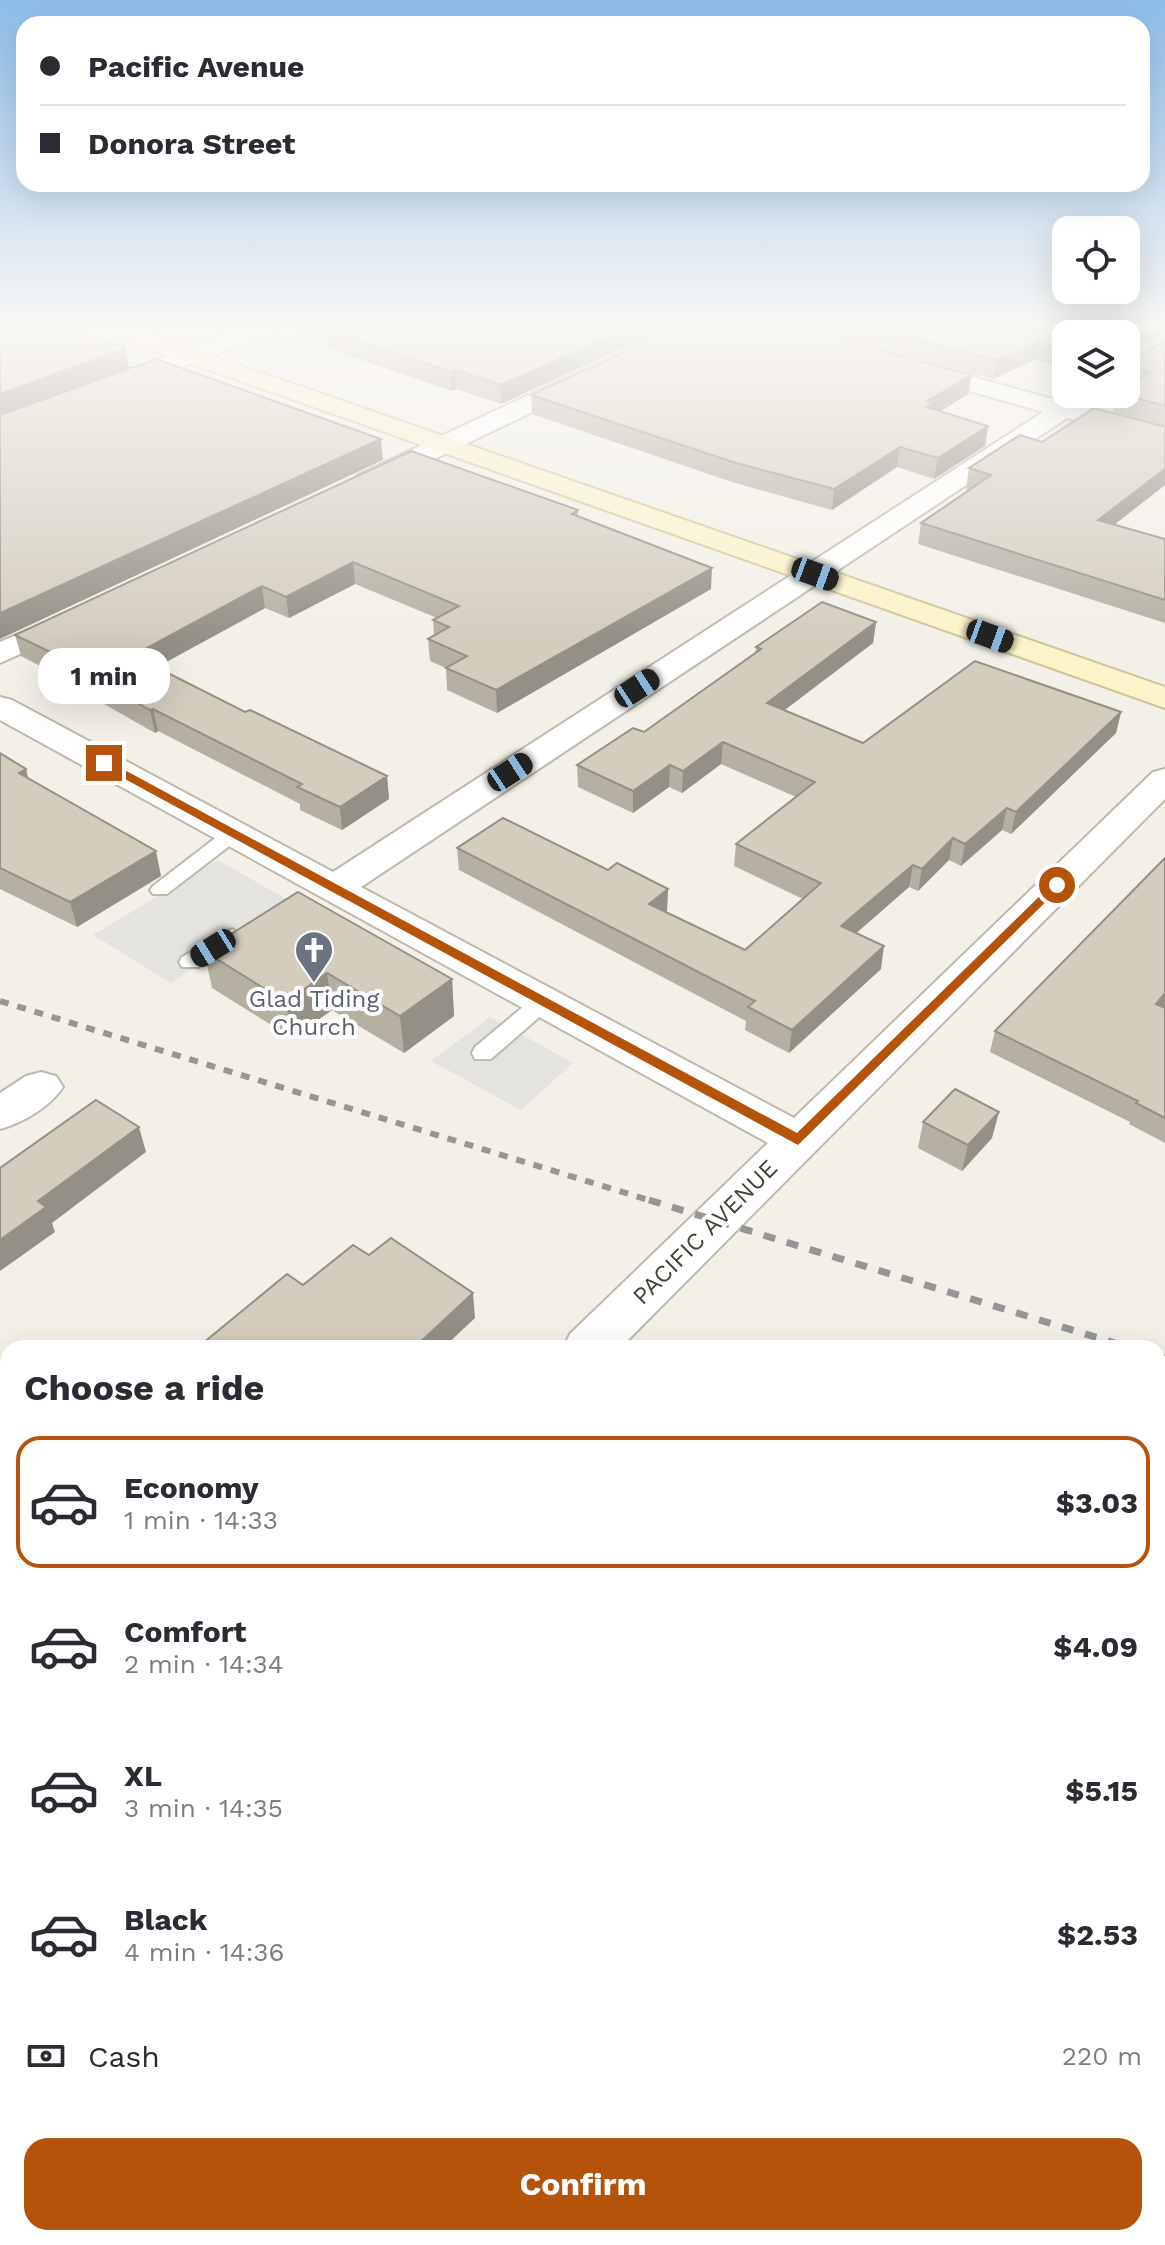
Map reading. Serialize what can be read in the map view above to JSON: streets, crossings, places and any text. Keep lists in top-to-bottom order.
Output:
{
  "streets": {
    "street": ["PACIFIC AVENUE"]
  },
  "places": {
    "church": ["Glad Tiding Church"]
  },
  "page": {
    "banner": ["Pacific Avenue", "Donora Street"],
    "bubble": "1 min",
    "heading": "Choose a ride",
    "list": [
      {
        "name": "Economy",
        "note": "1 min · 14:33",
        "value": "$3.03"
      },
      {
        "name": "Comfort",
        "note": "2 min · 14:34",
        "value": "$4.09"
      },
      {
        "name": "XL",
        "note": "3 min · 14:35",
        "value": "$5.15"
      },
      {
        "name": "Black",
        "note": "4 min · 14:36",
        "value": "$2.53"
      }
    ],
    "pay": ["Cash", "220 m"],
    "buttons": "Confirm"
  }
}
